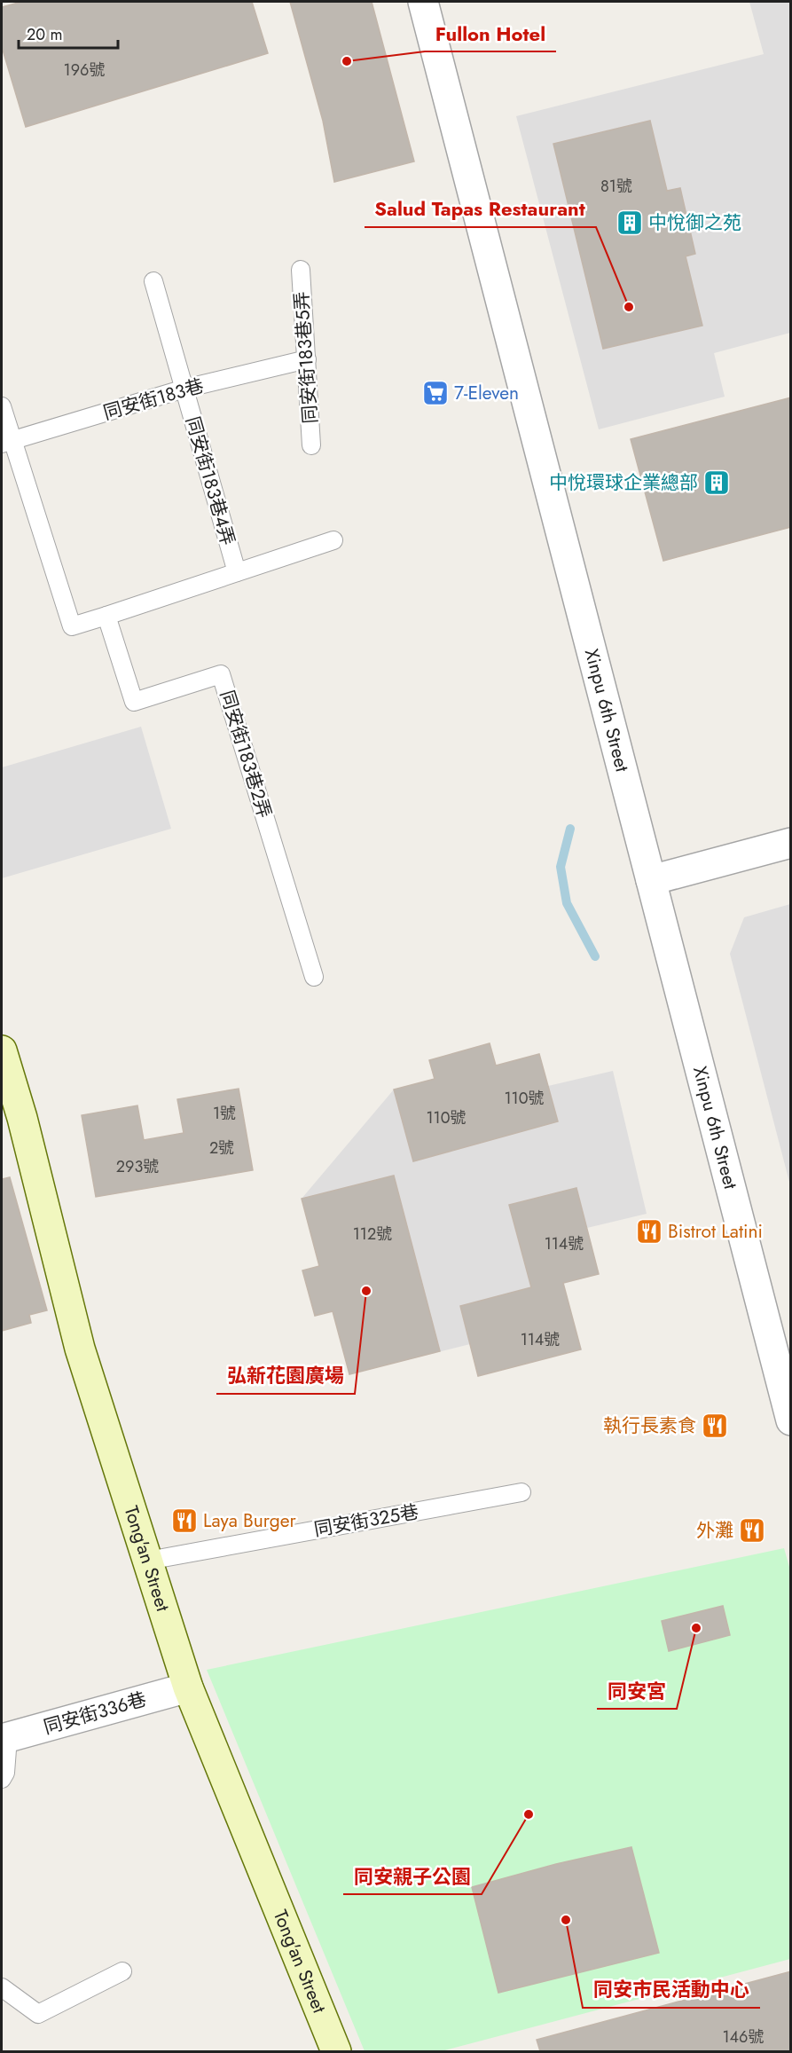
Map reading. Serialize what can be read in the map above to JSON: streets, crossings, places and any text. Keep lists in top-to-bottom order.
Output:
{
  "streets": {
    "street": ["Xinpu 6th Street", "Tong'an Street", "同安街336巷"],
    "lane": [
      "同安街183巷5弄",
      "同安街183巷",
      "同安街183巷4弄",
      "同安街183巷2弄",
      "同安街325巷"
    ]
  },
  "crossings": [
    ["同安街183巷5弄", "同安街183巷"],
    ["同安街183巷", "同安街183巷4弄"],
    ["同安街325巷", "Tong'an Street"],
    ["Tong'an Street", "同安街336巷"]
  ],
  "places": {
    "other": [
      "Fullon Hotel",
      "Salud Tapas Restaurant",
      "弘新花園廣場",
      "同安宮",
      "同安親子公園",
      "同安市民活動中心"
    ],
    "building": ["中悅御之苑", "中悅環球企業總部"],
    "supermarket": ["7-Eleven"],
    "restaurant": [
      "Bistrot Latini",
      "執行長素食",
      "Laya Burger",
      "外灘"
    ]
  },
  "house_numbers": [
    "196號",
    "81號",
    "110號",
    "1號",
    "110號",
    "2號",
    "293號",
    "112號",
    "114號",
    "114號",
    "146號"
  ],
  "scale_bar": "20 m"
}
